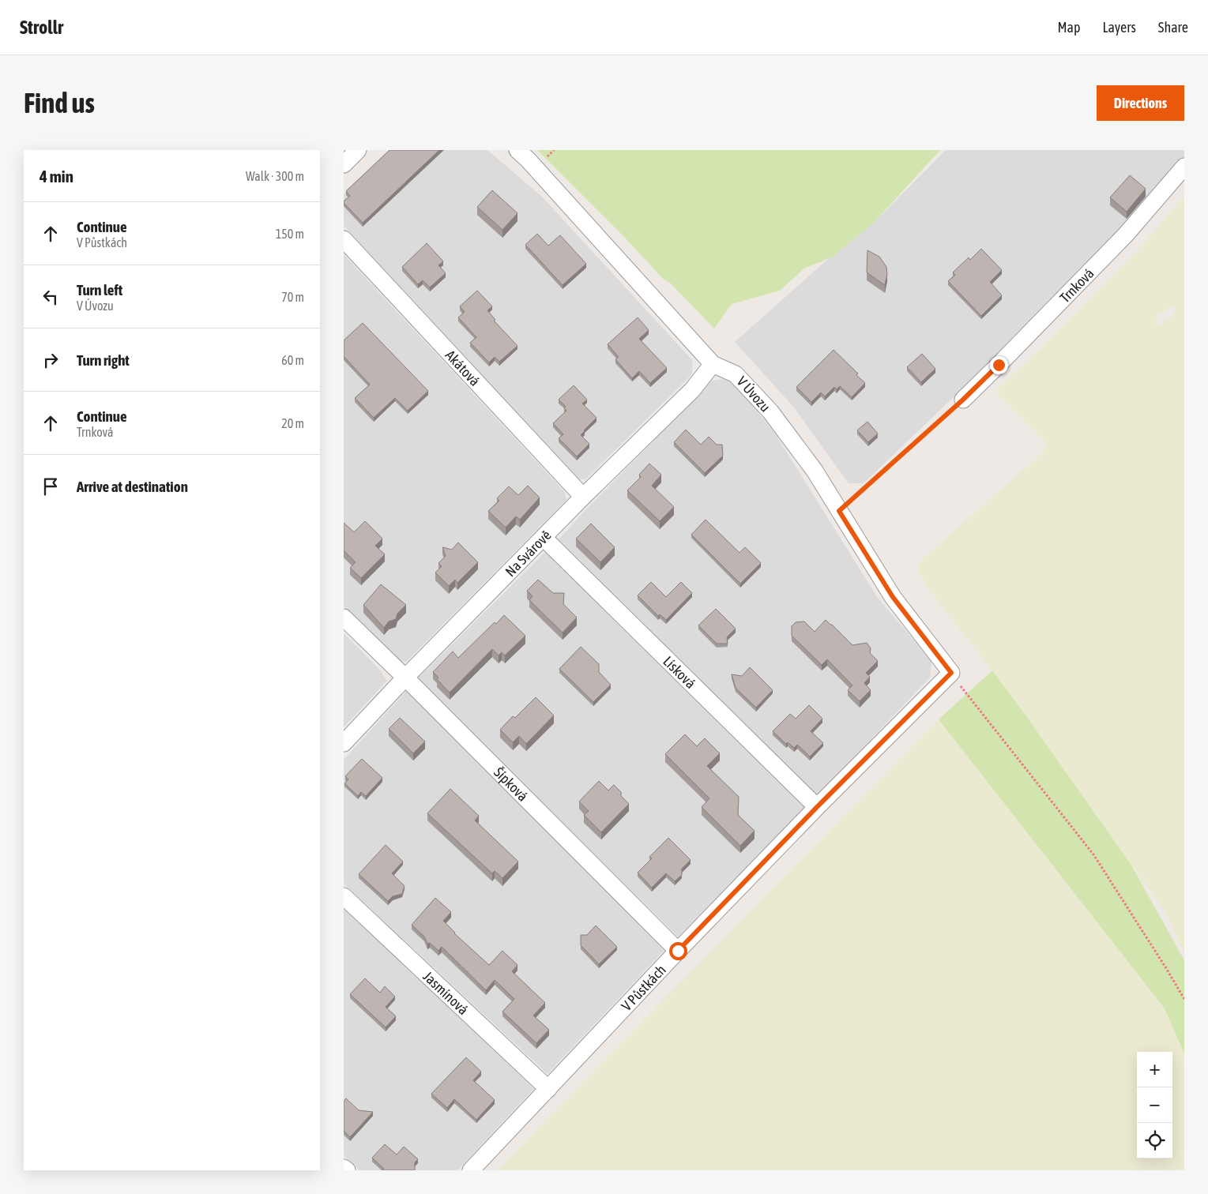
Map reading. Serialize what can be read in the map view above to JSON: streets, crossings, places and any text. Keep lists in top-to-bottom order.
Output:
{
  "streets": {
    "street": [
      "Trnková",
      "Akátová",
      "V Úvozu",
      "Na Svárově",
      "Lísková",
      "Šípková",
      "V Půstkách",
      "Jasmínová"
    ]
  },
  "crossings": [
    ["Akátová", "Na Svárově"],
    ["V Úvozu", "Na Svárově"],
    ["V Úvozu", "V Půstkách"],
    ["Na Svárově", "Lísková"],
    ["Na Svárově", "Šípková"],
    ["Lísková", "V Půstkách"],
    ["Šípková", "V Půstkách"],
    ["V Půstkách", "Jasmínová"]
  ],
  "page": {
    "header": "Strollr",
    "nav": ["Map", "Layers", "Share"],
    "buttons": "Directions",
    "title": "Find us",
    "heading": ["4 min", "Walk · 300 m"],
    "list": [
      ["Continue", "V Půstkách", "150 m"],
      ["Turn left", "V Úvozu", "70 m"],
      ["Turn right", "60 m"],
      ["Continue", "Trnková", "20 m"],
      "Arrive at destination"
    ],
    "map_buttons": ["+", "−"]
  }
}
